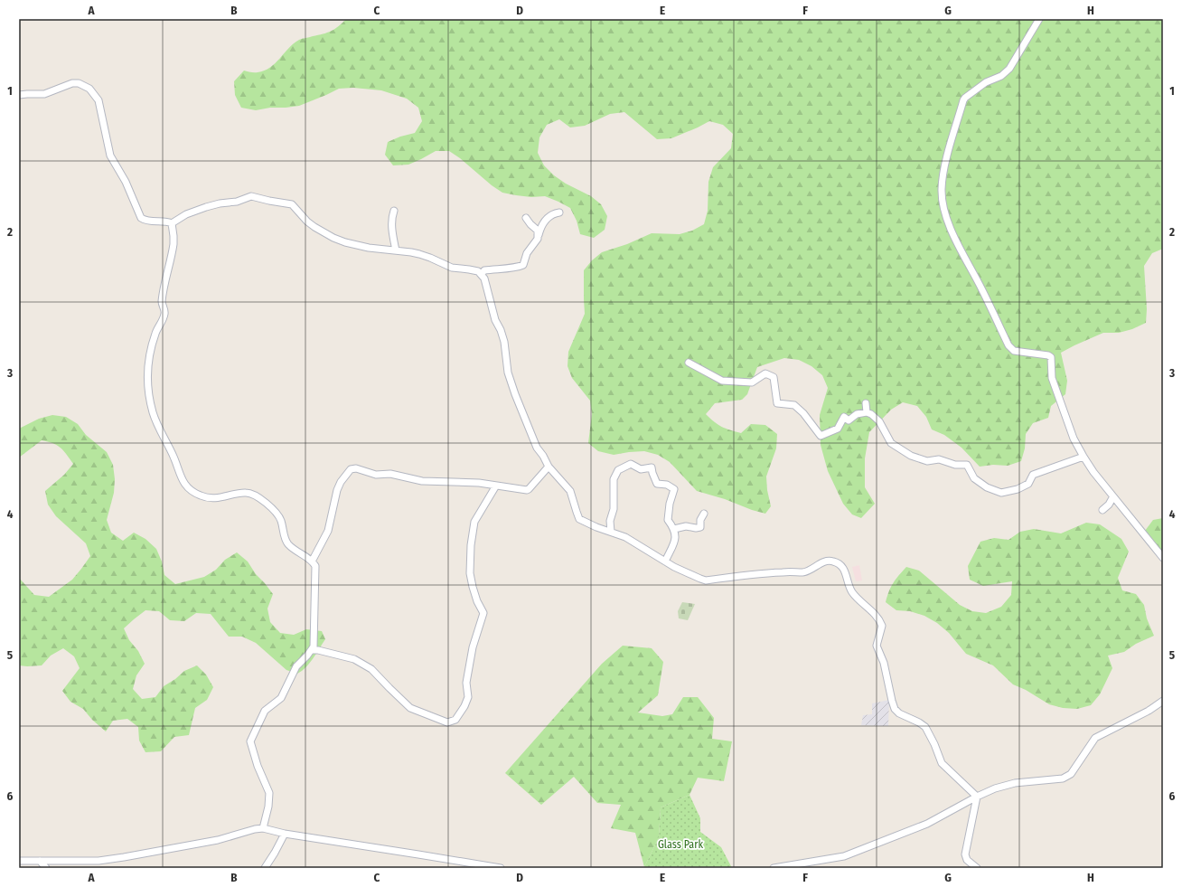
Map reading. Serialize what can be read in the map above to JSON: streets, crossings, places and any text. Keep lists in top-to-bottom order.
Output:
{
  "parks": ["Glass Park"],
  "grid": {
    "columns": [
      "A",
      "B",
      "C",
      "D",
      "E",
      "F",
      "G",
      "H"
    ],
    "rows": [
      "1",
      "2",
      "3",
      "4",
      "5",
      "6"
    ]
  }
}
